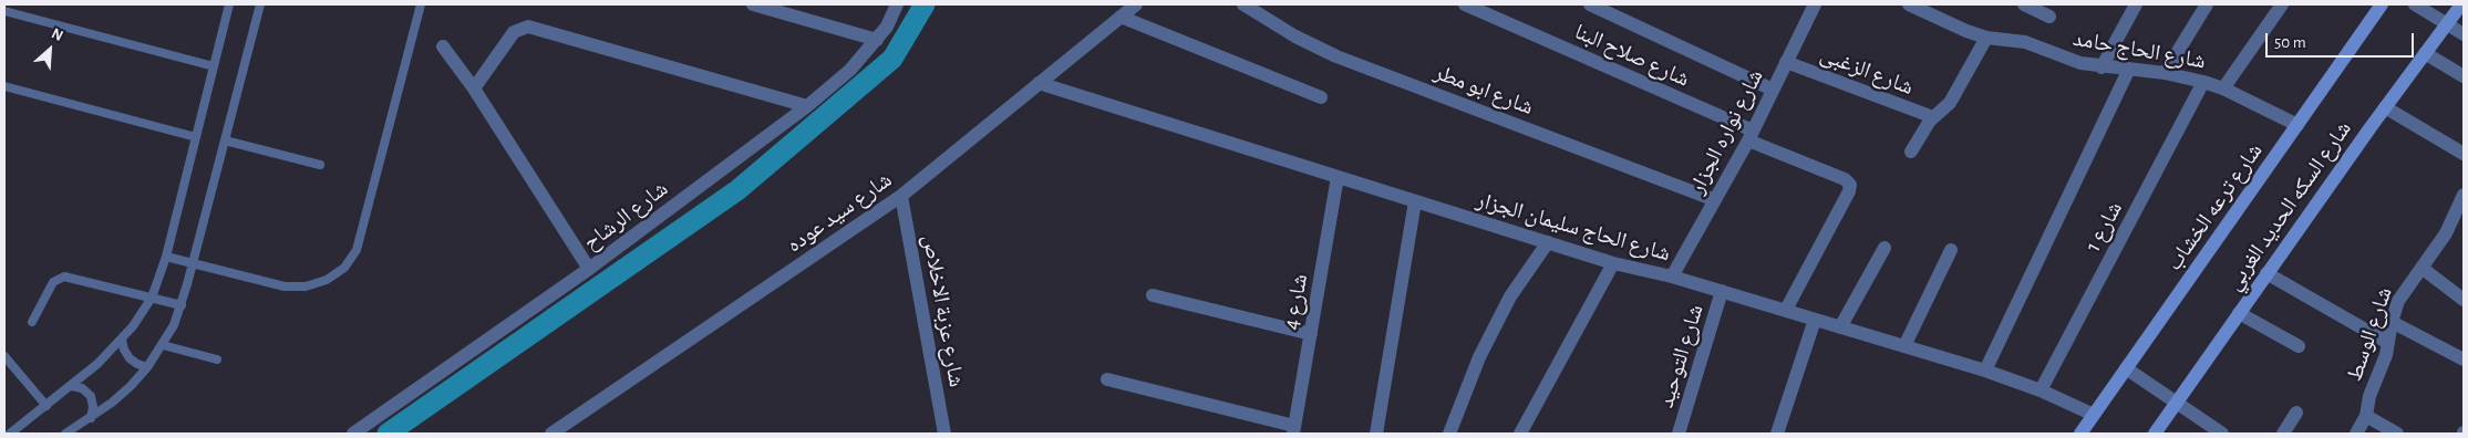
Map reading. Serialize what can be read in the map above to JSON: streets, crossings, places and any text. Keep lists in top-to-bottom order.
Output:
{
  "streets": {
    "street": [
      "شارع الحاج حامد",
      "شارع صلاح البنا",
      "شارع الزغبى",
      "شارع ابو مطر",
      "شارع نواره الجزار",
      "شارع السكه الحديد الغربي",
      "شارع ترعه الخشاب",
      "شارع سيد عوده",
      "شارع الرشاح",
      "شارع الحاج سليمان الجزار",
      "شارع 1",
      "شارع 4",
      "شارع عزبة الاخلاص",
      "شارع الوسط",
      "شارع التوحيد"
    ]
  },
  "crossings": [
    ["شارع الحاج حامد", "شارع ترعه الخشاب"],
    ["شارع الحاج حامد", "شارع 1"],
    ["شارع صلاح البنا", "شارع نواره الجزار"],
    ["شارع صلاح البنا", "شارع الحاج سليمان الجزار"],
    ["شارع الزغبى", "شارع نواره الجزار"],
    ["شارع ابو مطر", "شارع نواره الجزار"],
    ["شارع نواره الجزار", "شارع الحاج سليمان الجزار"],
    ["شارع ترعه الخشاب", "شارع الحاج سليمان الجزار"],
    ["شارع سيد عوده", "شارع الحاج سليمان الجزار"],
    ["شارع سيد عوده", "شارع عزبة الاخلاص"],
    ["شارع الحاج سليمان الجزار", "شارع 1"],
    ["شارع الحاج سليمان الجزار", "شارع 4"],
    ["شارع الحاج سليمان الجزار", "شارع التوحيد"]
  ],
  "scale_bar": "50 m",
  "north": "top right"
}
